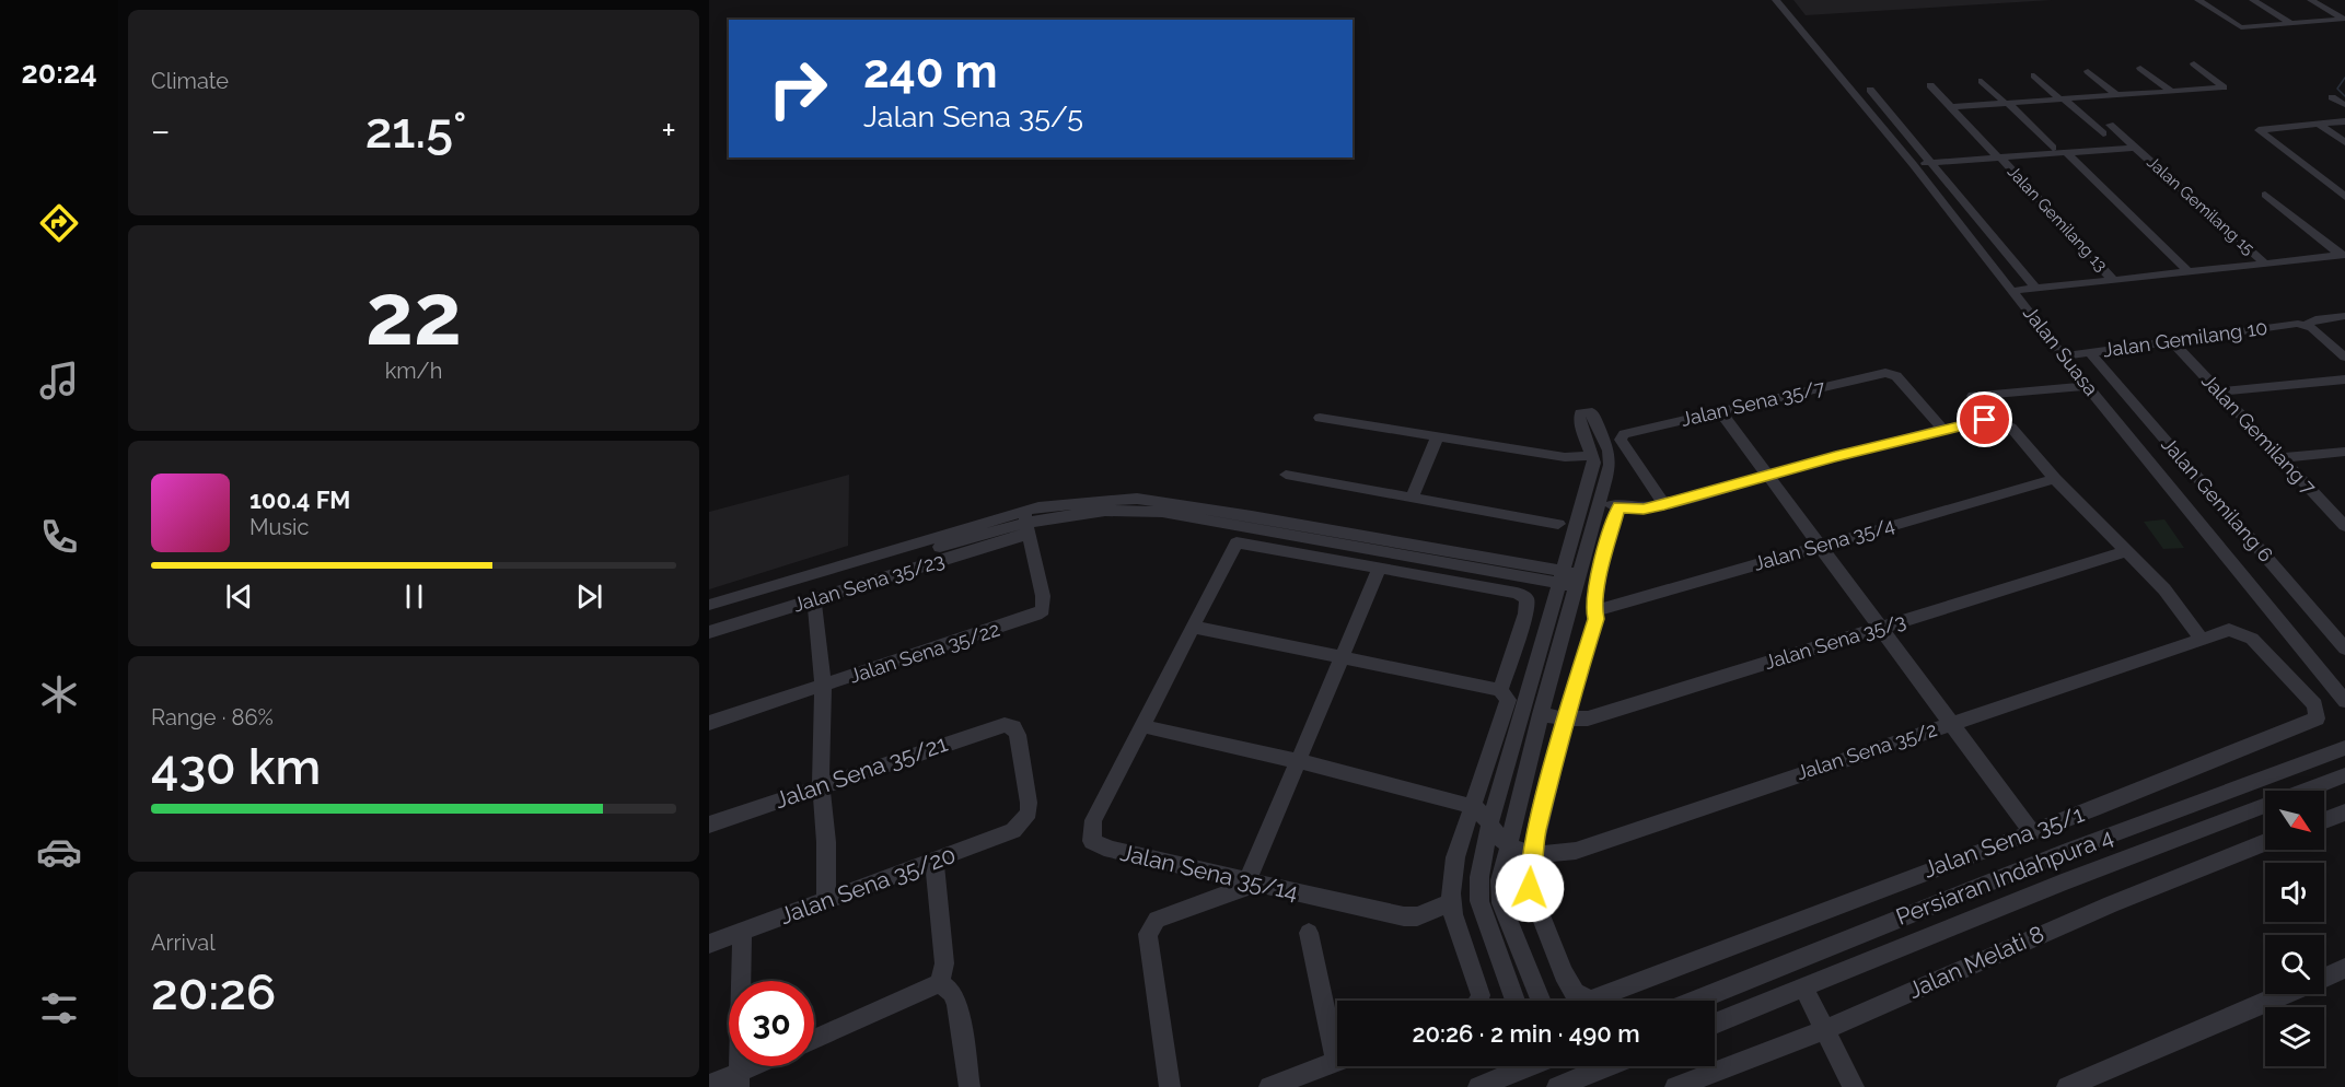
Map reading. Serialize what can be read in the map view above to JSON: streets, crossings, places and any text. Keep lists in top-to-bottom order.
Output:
{
  "streets": {
    "street": [
      "Jalan Gemilang 15",
      "Jalan Gemilang 13",
      "Jalan Gemilang 10",
      "Jalan Suasa",
      "Jalan Sena 35/7",
      "Jalan Gemilang 7",
      "Jalan Gemilang 6",
      "Jalan Sena 35/4",
      "Jalan Sena 35/23",
      "Jalan Sena 35/3",
      "Jalan Sena 35/22",
      "Jalan Sena 35/2",
      "Jalan Sena 35/21",
      "Jalan Sena 35/1",
      "Jalan Sena 35/14",
      "Persiaran Indahpura 4",
      "Jalan Sena 35/20",
      "Jalan Melati 8"
    ]
  },
  "crossings": [
    ["Jalan Gemilang 10", "Jalan Suasa"],
    ["Jalan Gemilang 10", "Jalan Gemilang 7"],
    ["Jalan Gemilang 10", "Jalan Gemilang 6"],
    ["Jalan Sena 35/23", "Jalan Sena 35/22"],
    ["Jalan Sena 35/2", "Jalan Sena 35/1"],
    ["Jalan Sena 35/21", "Jalan Sena 35/20"]
  ],
  "north": "bottom right",
  "page": {
    "tabs": "20:24",
    "tile": [
      "Climate",
      ["22", "km/h"],
      ["Range · 86%", "430 km"],
      ["Arrival", "20:26"]
    ],
    "turn": ["240 m", "Jalan Sena 35/5"],
    "heat": ["−", "21.5°", "+"],
    "song": ["100.4 FM", "Music"],
    "limit": "30",
    "trip": "20:26 · 2 min · 490 m"
  }
}
